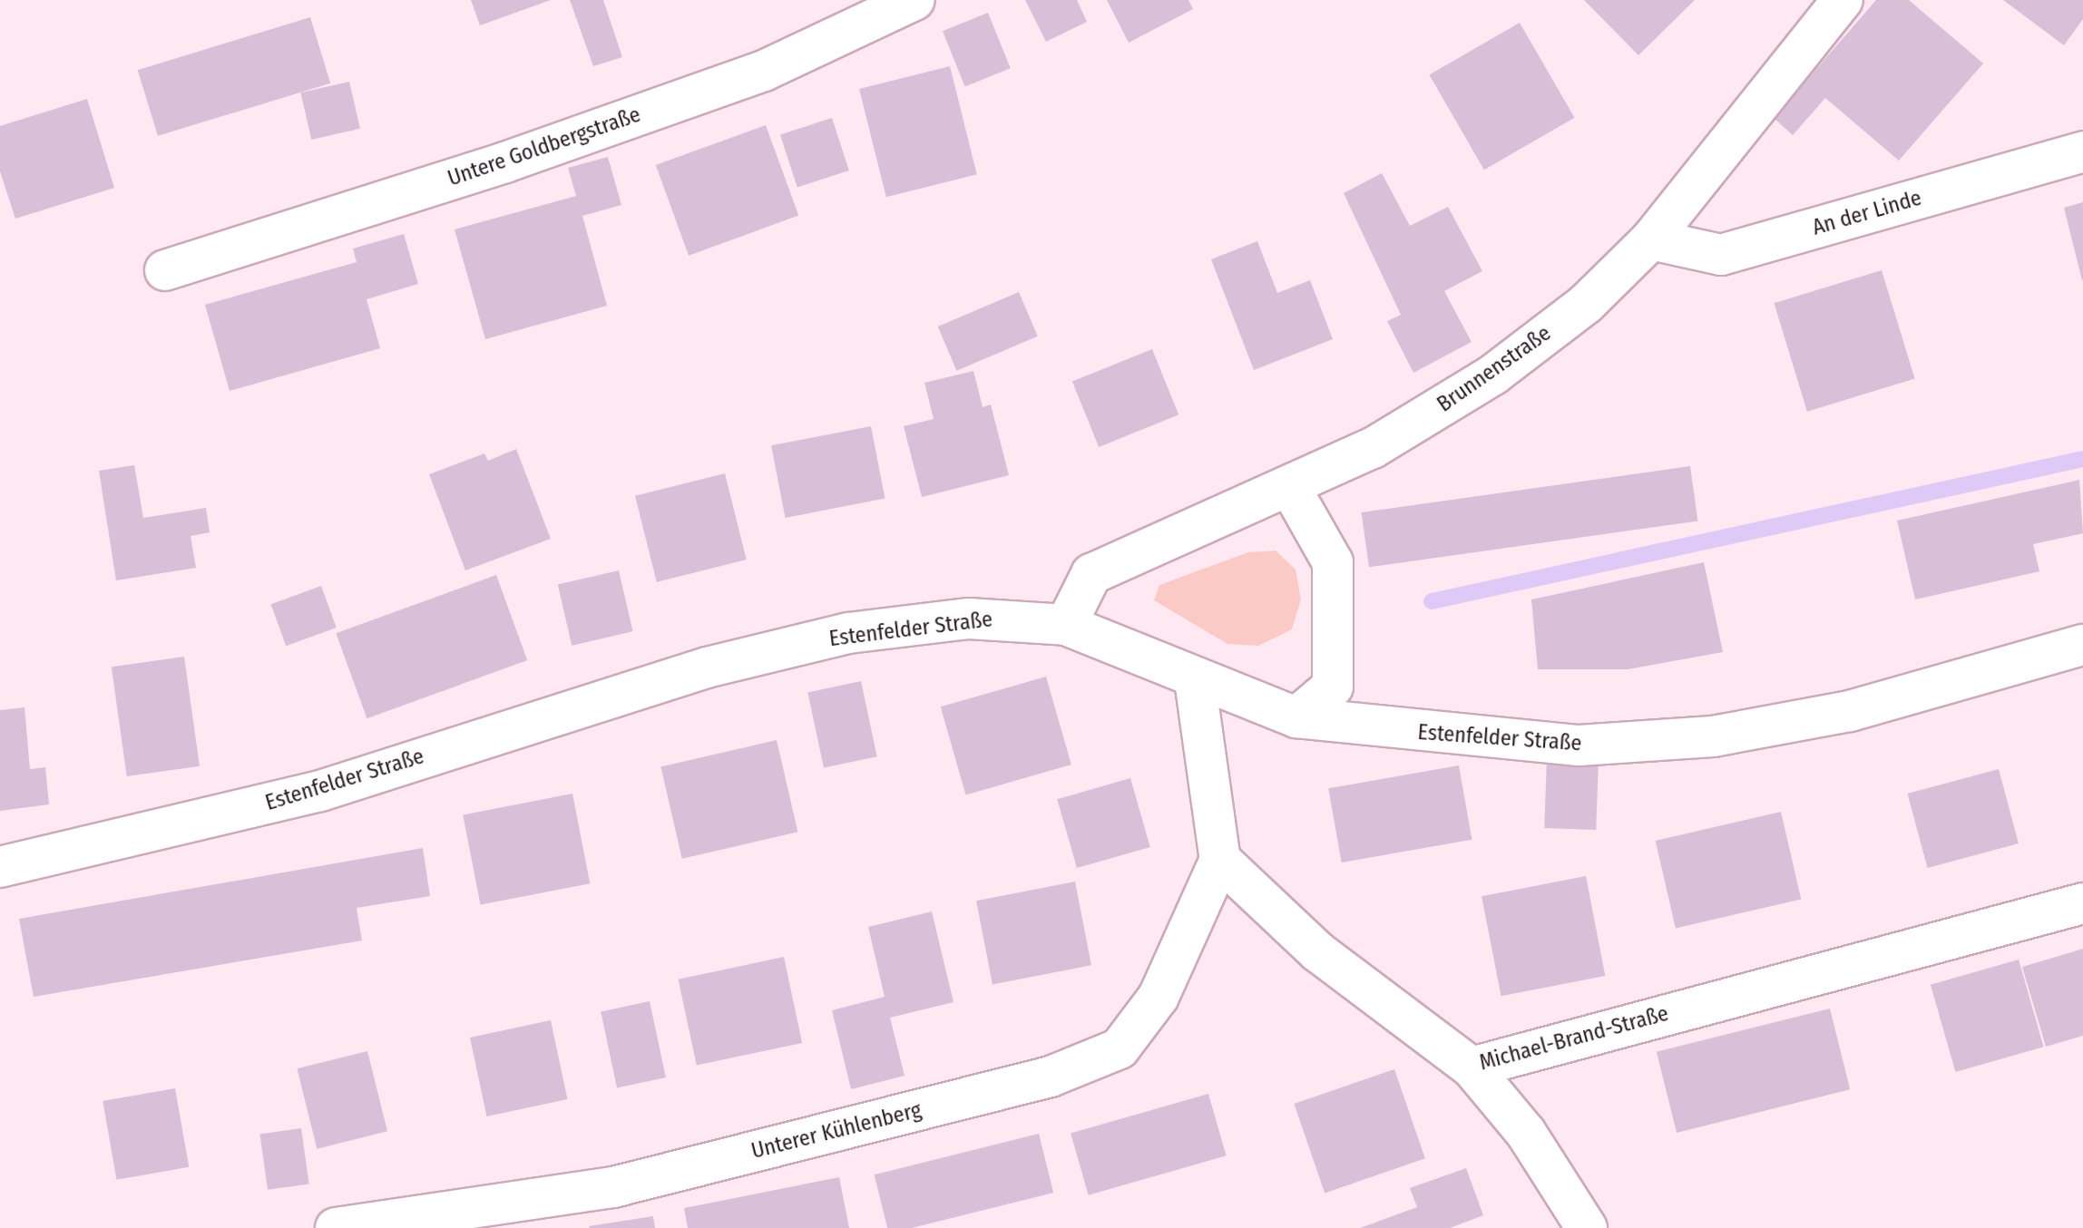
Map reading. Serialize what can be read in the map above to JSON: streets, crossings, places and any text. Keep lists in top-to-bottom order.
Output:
{
  "streets": {
    "street": [
      "Untere Goldbergstraße",
      "An der Linde",
      "Brunnenstraße",
      "Estenfelder Straße",
      "Michael-Brand-Straße",
      "Unterer Kühlenberg"
    ]
  },
  "crossings": [
    ["An der Linde", "Brunnenstraße"],
    ["Brunnenstraße", "Estenfelder Straße"],
    ["Michael-Brand-Straße", "Unterer Kühlenberg"]
  ]
}
